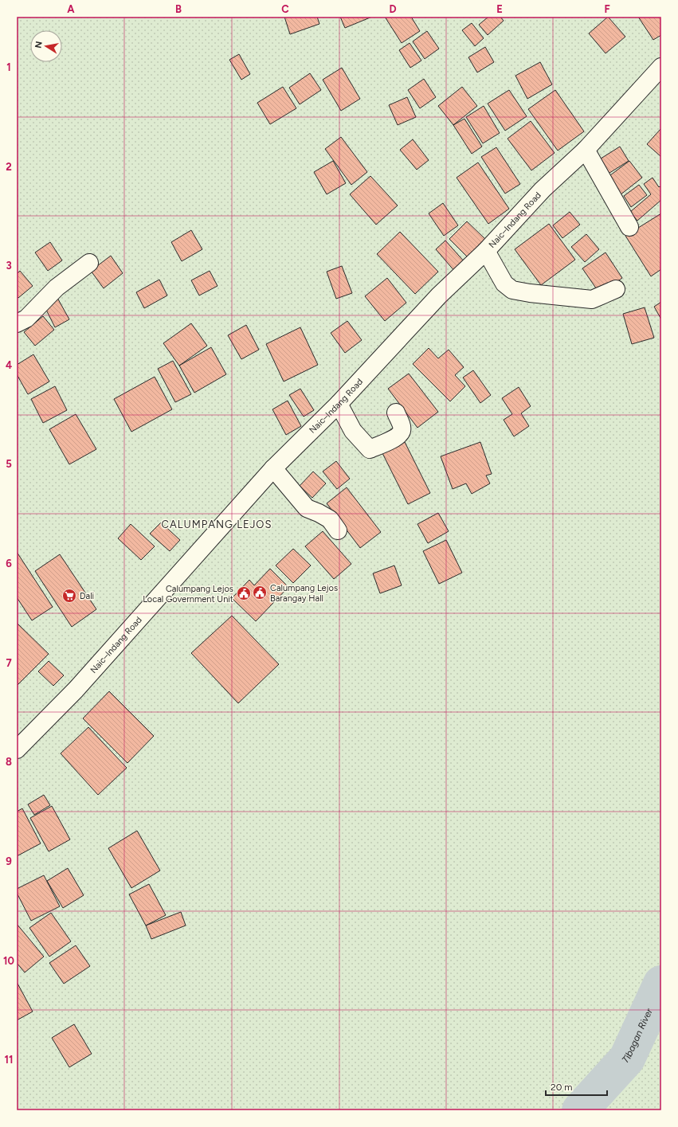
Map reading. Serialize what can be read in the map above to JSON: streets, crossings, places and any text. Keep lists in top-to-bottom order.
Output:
{
  "streets": {
    "main road": ["Naic–Indang Road"]
  },
  "districts": ["CALUMPANG LEJOS"],
  "water": ["Tibagan River"],
  "places": {
    "public building": ["Calumpang Lejos Barangay Hall", "Calumpang Lejos Local Government Unit"],
    "supermarket": ["Dali"]
  },
  "scale_bar": "20 m",
  "north": "left",
  "grid": {
    "columns": [
      "A",
      "B",
      "C",
      "D",
      "E",
      "F"
    ],
    "rows": [
      "1",
      "2",
      "3",
      "4",
      "5",
      "6",
      "7",
      "8",
      "9",
      "10",
      "11"
    ]
  }
}
